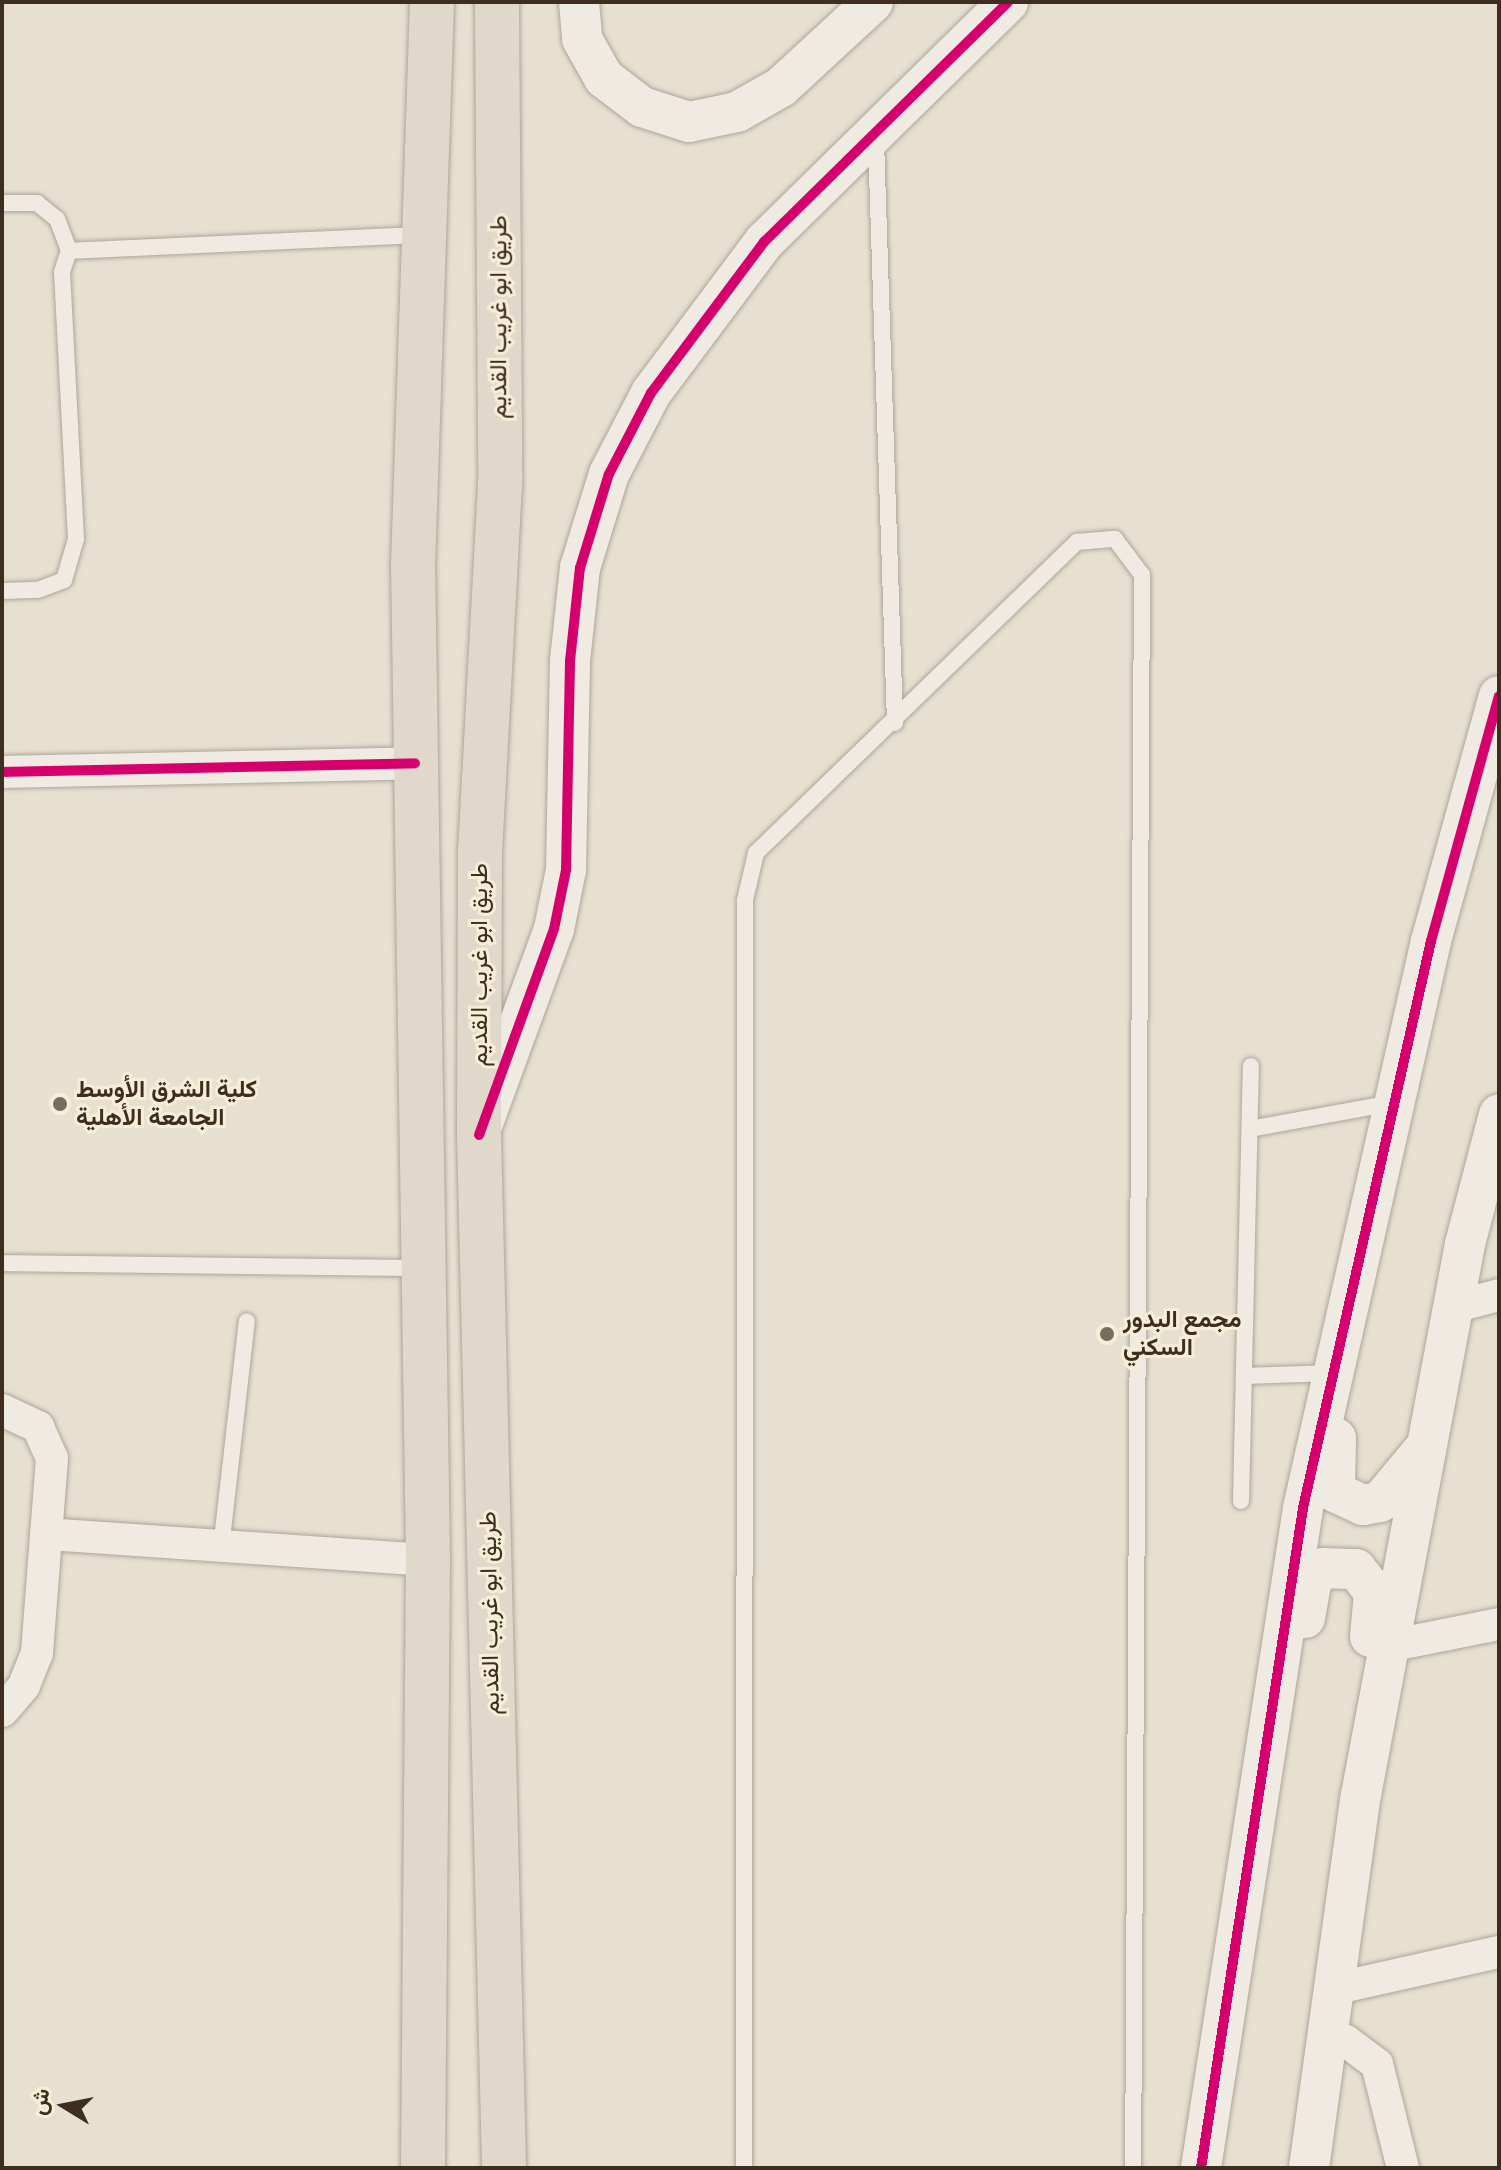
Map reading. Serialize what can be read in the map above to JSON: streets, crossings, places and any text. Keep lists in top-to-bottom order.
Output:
{
  "streets": {
    "highway": ["طريق ابو غريب القديم"]
  },
  "places": ["كلية الشرق الأوسط الجامعة الأهلية", "مجمع البدور السكني"],
  "north": "left"
}
